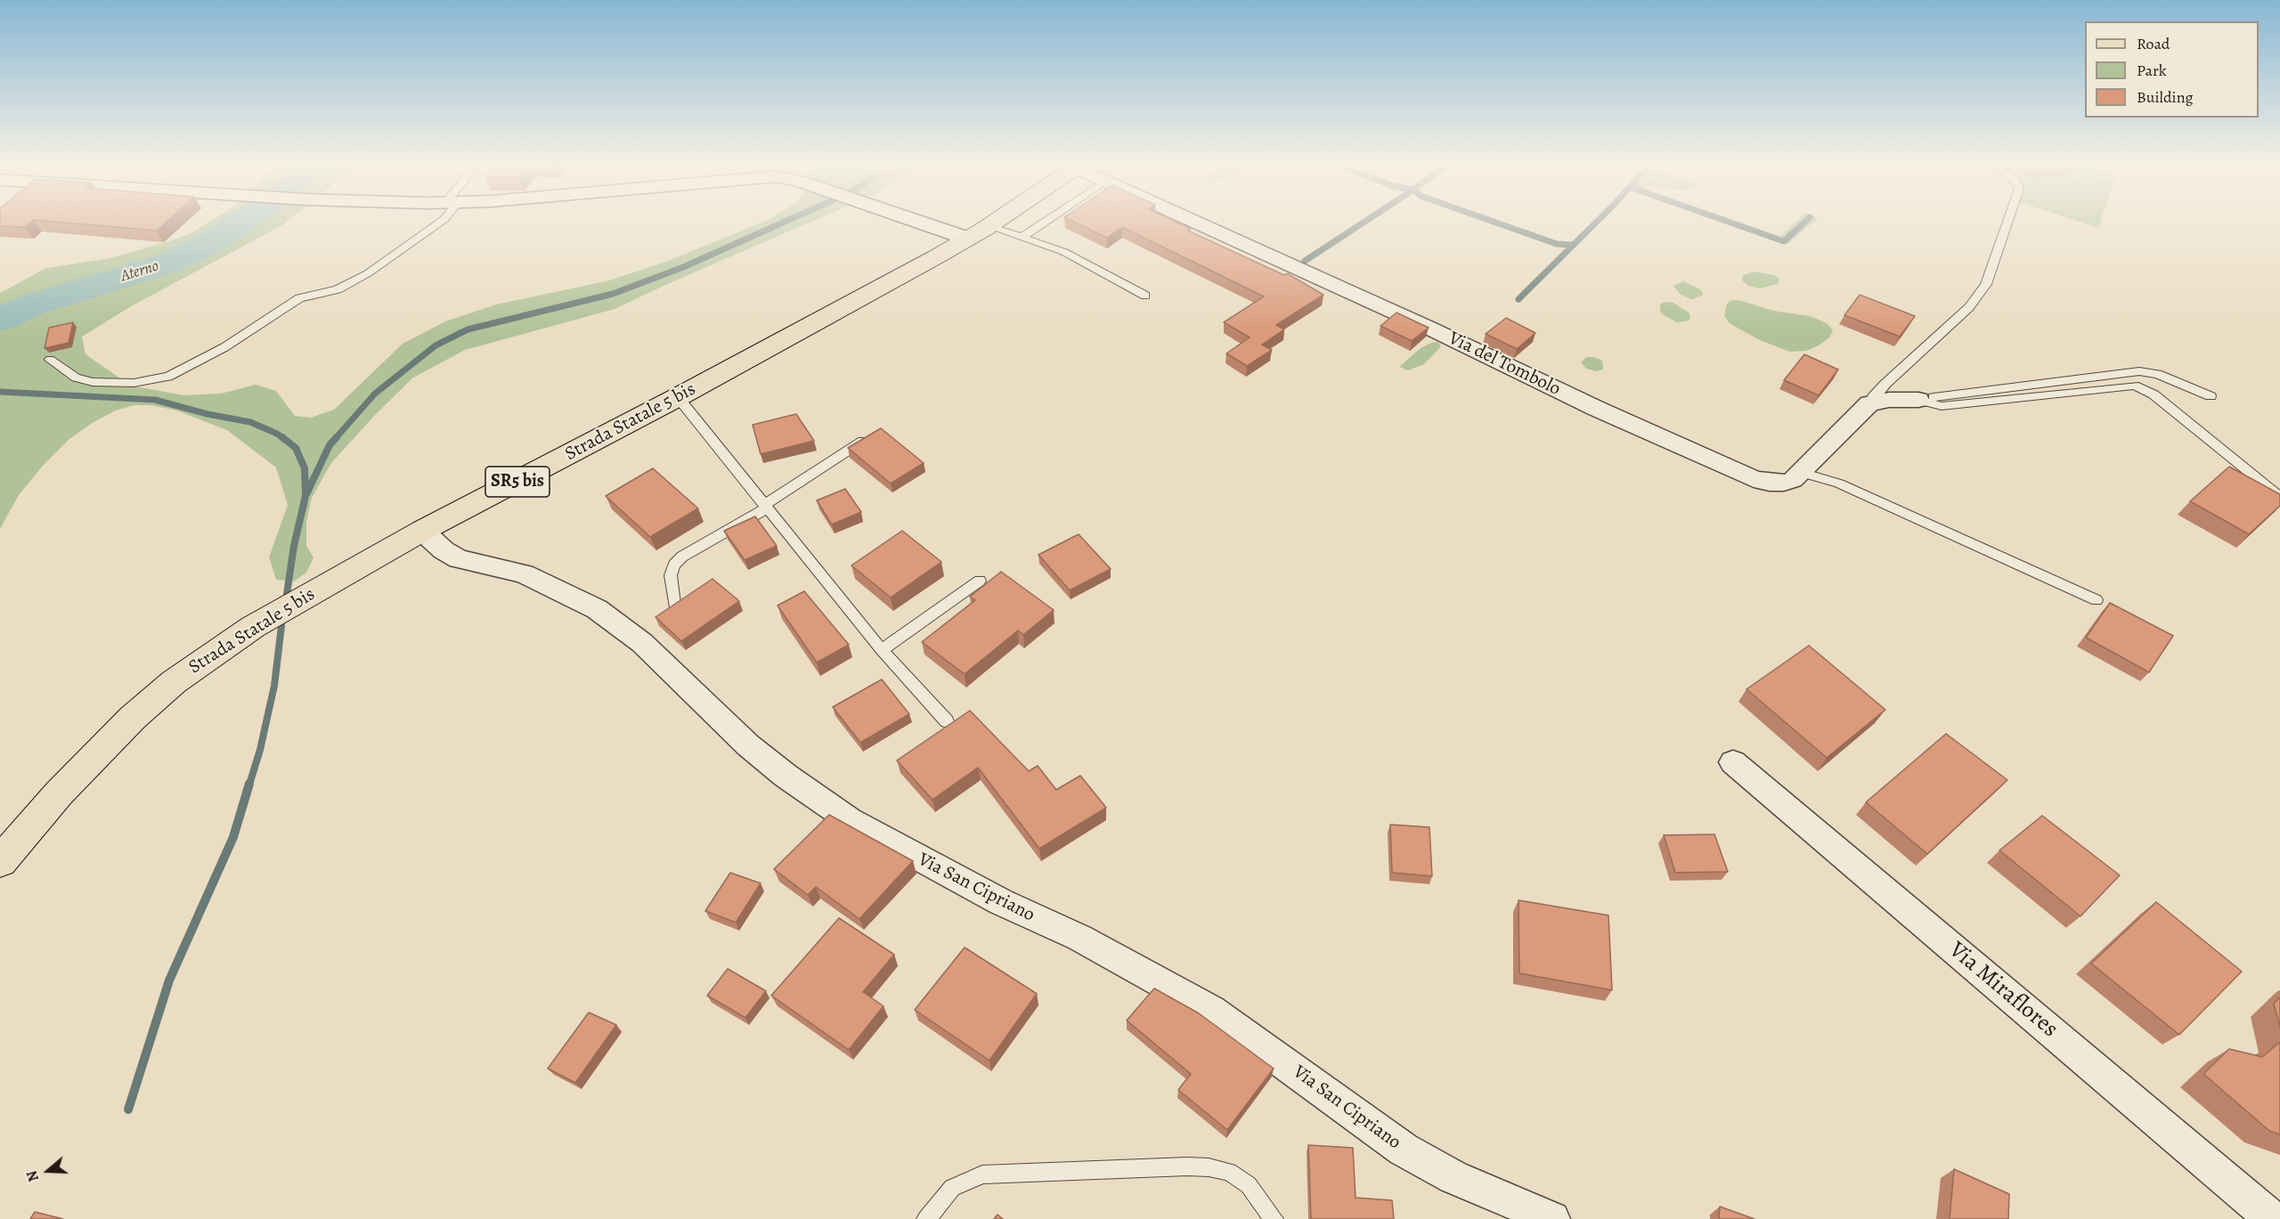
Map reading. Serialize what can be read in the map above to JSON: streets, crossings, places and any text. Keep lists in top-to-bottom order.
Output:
{
  "streets": {
    "main road": ["Strada Statale 5 bis", "SR5 bis"],
    "street": ["Via del Tombolo", "Via San Cipriano", "Via Miraflores"]
  },
  "crossings": [
    ["Strada Statale 5 bis", "Via San Cipriano"]
  ],
  "water": ["Aterno"],
  "legend": ["Road", "Park", "Building"],
  "north": "left"
}
